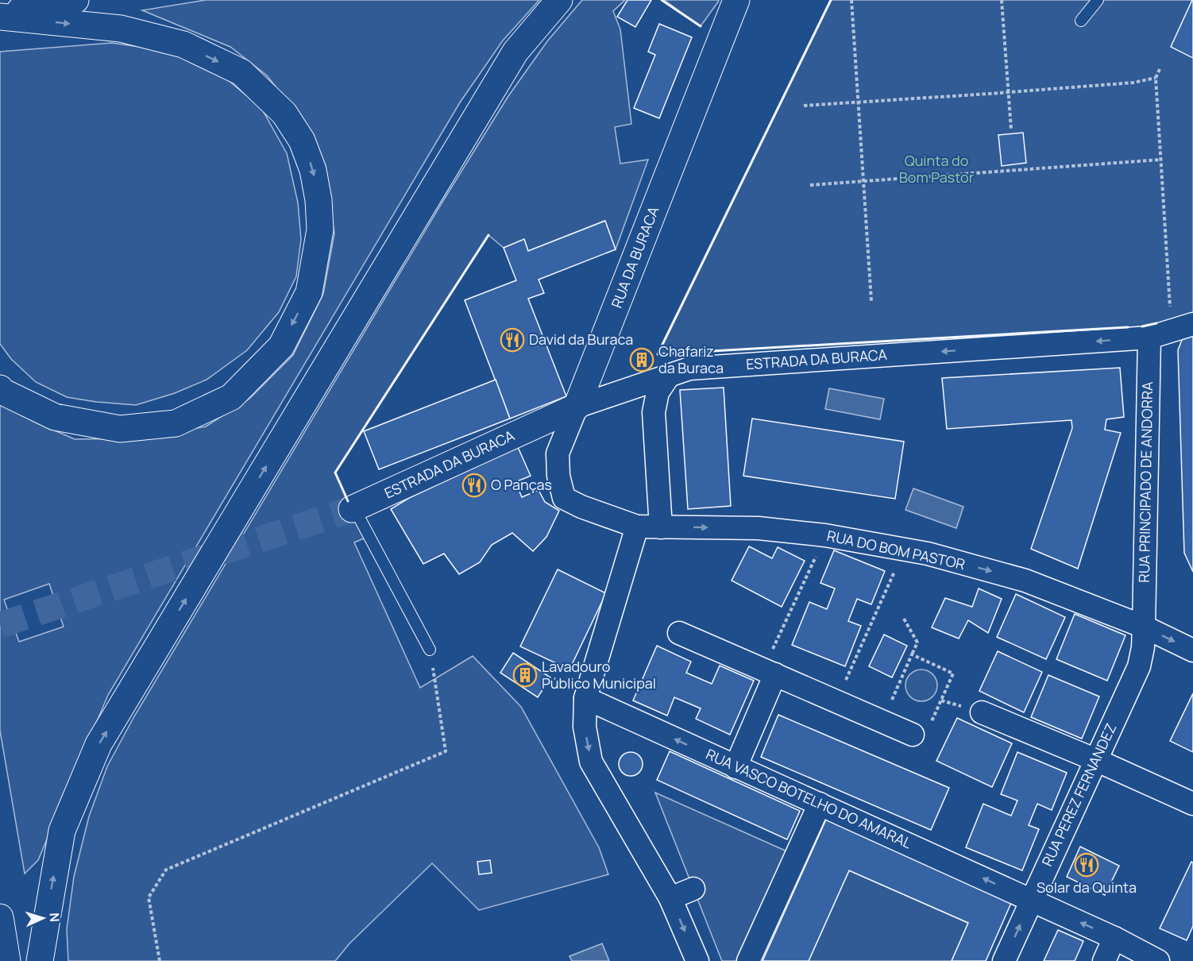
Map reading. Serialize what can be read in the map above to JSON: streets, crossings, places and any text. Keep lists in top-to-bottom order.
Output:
{
  "streets": {
    "main road": ["RUA DA BURACA", "ESTRADA DA BURACA"],
    "street": [
      "RUA PRINCIPADO DE ANDORRA",
      "RUA DO BOM PASTOR",
      "RUA PEREZ FERNANDEZ",
      "RUA VASCO BOTELHO DO AMARAL"
    ]
  },
  "crossings": [
    ["RUA DA BURACA", "ESTRADA DA BURACA"],
    ["RUA DA BURACA", "RUA DO BOM PASTOR"],
    ["ESTRADA DA BURACA", "RUA PRINCIPADO DE ANDORRA"],
    ["RUA PRINCIPADO DE ANDORRA", "RUA DO BOM PASTOR"],
    ["RUA PRINCIPADO DE ANDORRA", "RUA PEREZ FERNANDEZ"],
    ["RUA DO BOM PASTOR", "RUA PEREZ FERNANDEZ"],
    ["RUA PEREZ FERNANDEZ", "RUA VASCO BOTELHO DO AMARAL"]
  ],
  "one_way": ["ESTRADA DA BURACA"],
  "parks": ["Quinta do Bom Pastor"],
  "places": {
    "restaurant": ["David da Buraca", "O Panças", "Solar da Quinta"],
    "building": ["Chafariz da Buraca", "Lavadouro Público Municipal"]
  },
  "north": "right"
}
